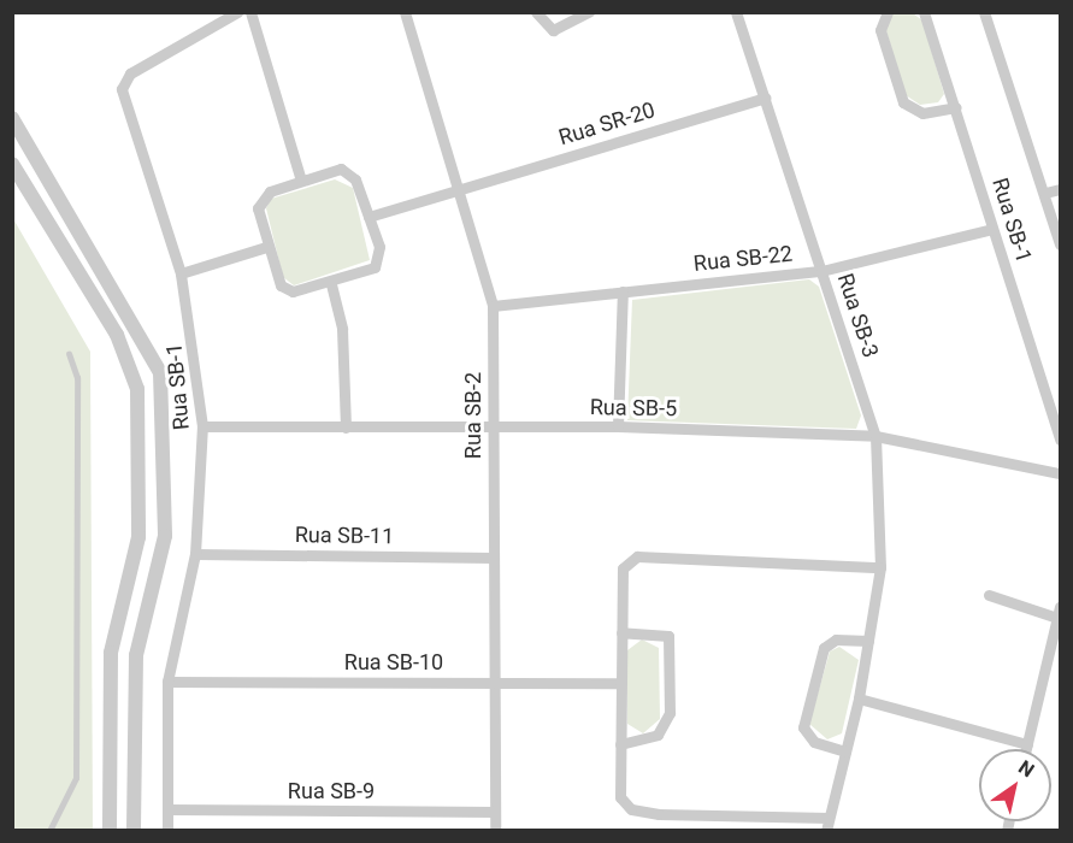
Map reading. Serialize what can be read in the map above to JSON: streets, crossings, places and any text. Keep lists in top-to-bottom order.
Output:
{
  "streets": {
    "street": [
      "Rua SR-20",
      "Rua SB-1",
      "Rua SB-22",
      "Rua SB-3",
      "Rua SB-5",
      "Rua SB-2",
      "Rua SB-11",
      "Rua SB-10",
      "Rua SB-9"
    ]
  },
  "crossings": [
    ["Rua SR-20", "Rua SB-3"],
    ["Rua SR-20", "Rua SB-2"],
    ["Rua SB-1", "Rua SB-22"],
    ["Rua SB-1", "Rua SB-5"],
    ["Rua SB-1", "Rua SB-11"],
    ["Rua SB-1", "Rua SB-10"],
    ["Rua SB-1", "Rua SB-9"],
    ["Rua SB-22", "Rua SB-3"],
    ["Rua SB-22", "Rua SB-2"],
    ["Rua SB-3", "Rua SB-5"],
    ["Rua SB-5", "Rua SB-2"],
    ["Rua SB-2", "Rua SB-11"],
    ["Rua SB-2", "Rua SB-10"],
    ["Rua SB-2", "Rua SB-9"]
  ],
  "north": "top right"
}
